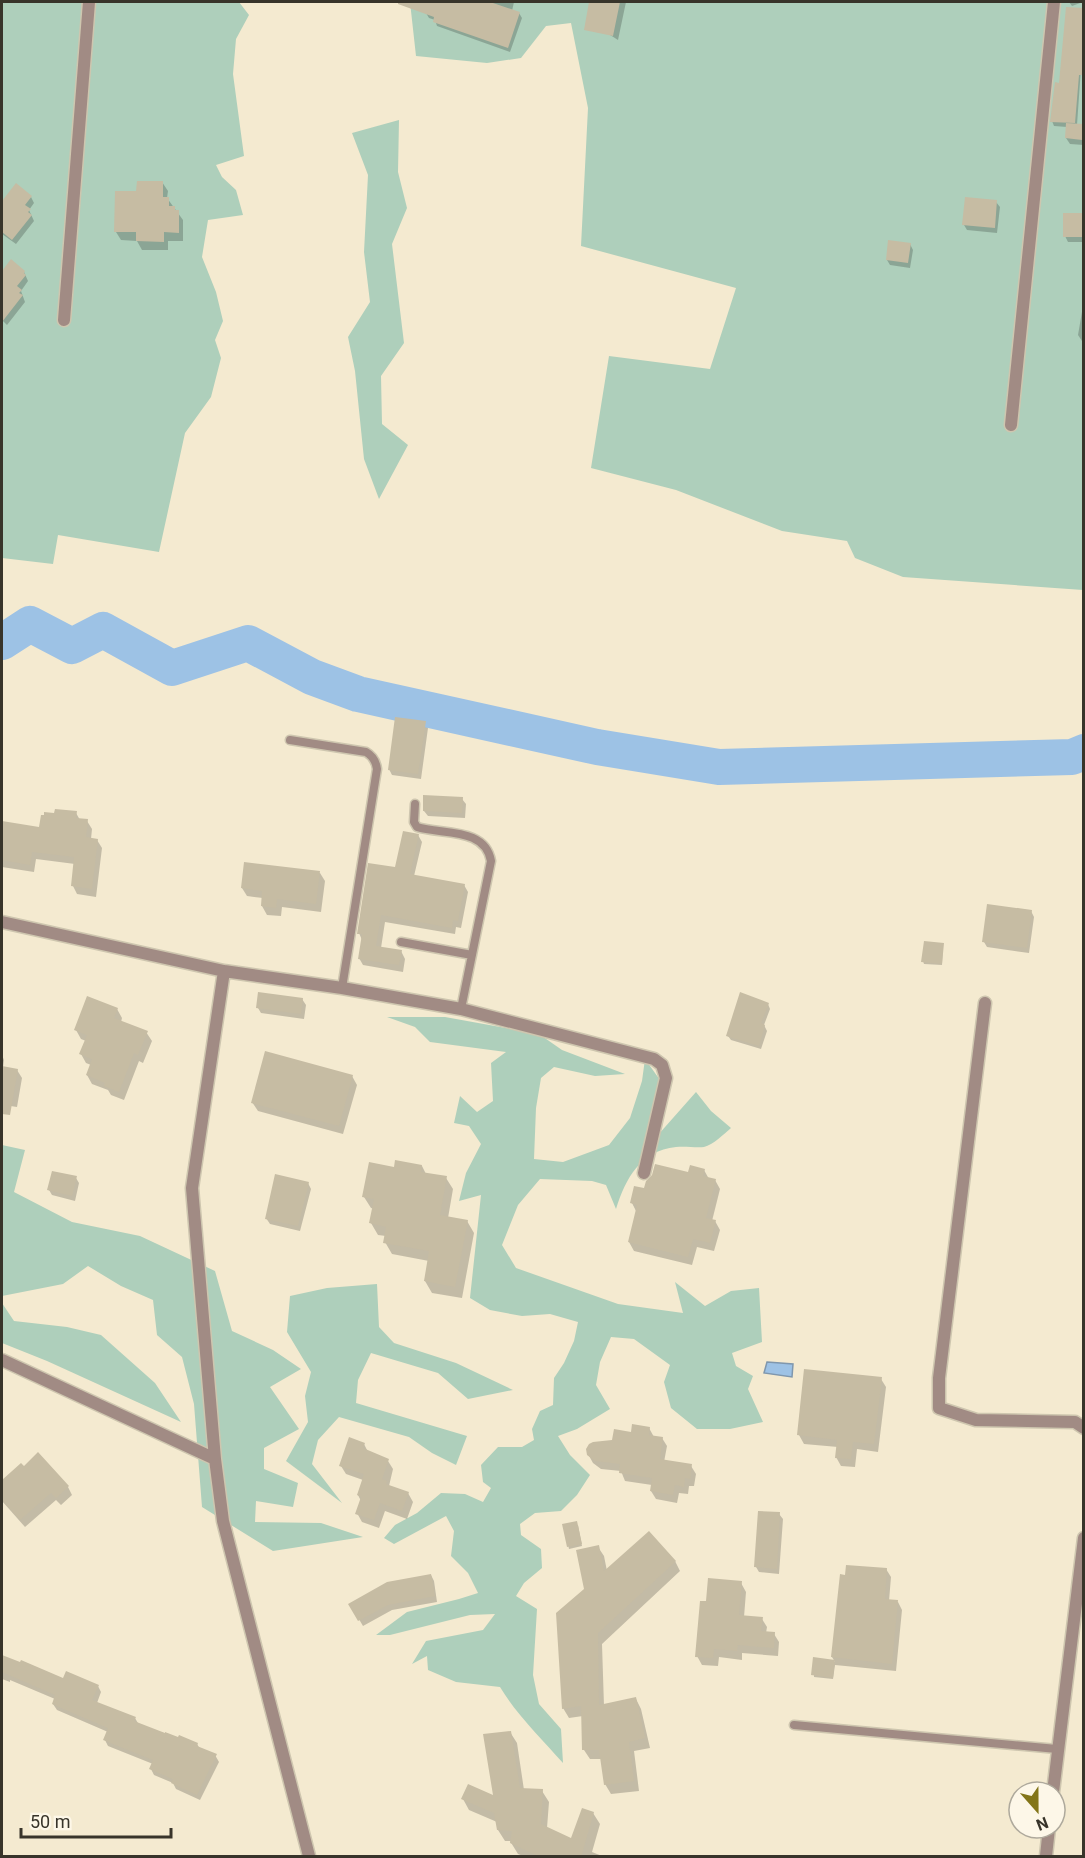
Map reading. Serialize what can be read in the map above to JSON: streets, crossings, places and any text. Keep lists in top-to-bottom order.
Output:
{
  "scale_bar": "50 m",
  "north": "bottom"
}
